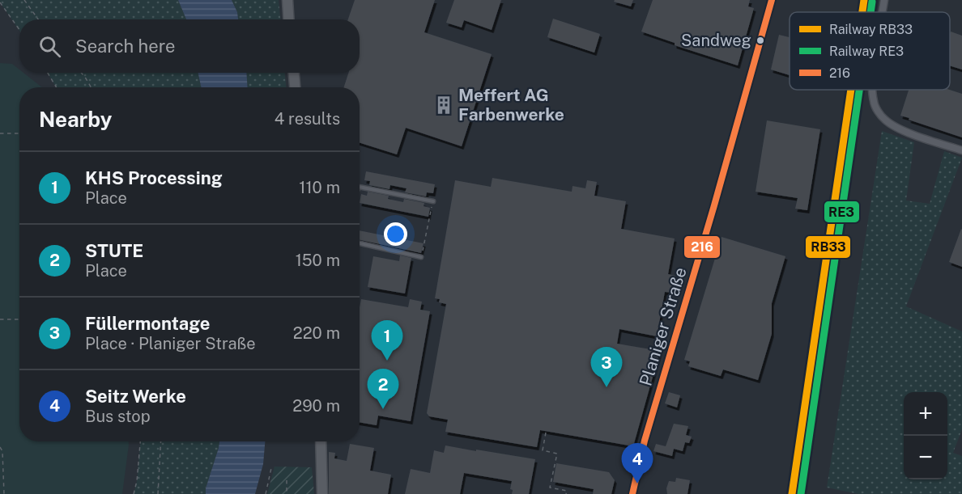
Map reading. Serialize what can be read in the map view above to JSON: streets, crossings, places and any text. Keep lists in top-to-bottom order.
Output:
{
  "streets": {
    "street": ["Planiger Straße"]
  },
  "places": {
    "other": ["Sandweg"],
    "building": ["Meffert AG Farbenwerke"]
  },
  "lines": ["rail line RB33", "transit line 216", "rail line RE3"],
  "legend": ["Railway RB33", "Railway RE3", "216"],
  "page": {
    "search": "Search here",
    "heading": ["Nearby", "4 results"],
    "list": [
      {
        "mark": "1",
        "name": "KHS Processing",
        "note": "Place",
        "value": "110 m"
      },
      {
        "mark": "2",
        "name": "STUTE",
        "note": "Place",
        "value": "150 m"
      },
      {
        "mark": "3",
        "name": "Füllermontage",
        "note": "Place · Planiger Straße",
        "value": "220 m"
      },
      {
        "mark": "4",
        "name": "Seitz Werke",
        "note": "Bus stop",
        "value": "290 m"
      }
    ],
    "pins": [
      "1",
      "3",
      "2",
      "4"
    ],
    "map_buttons": ["+", "−"]
  }
}
